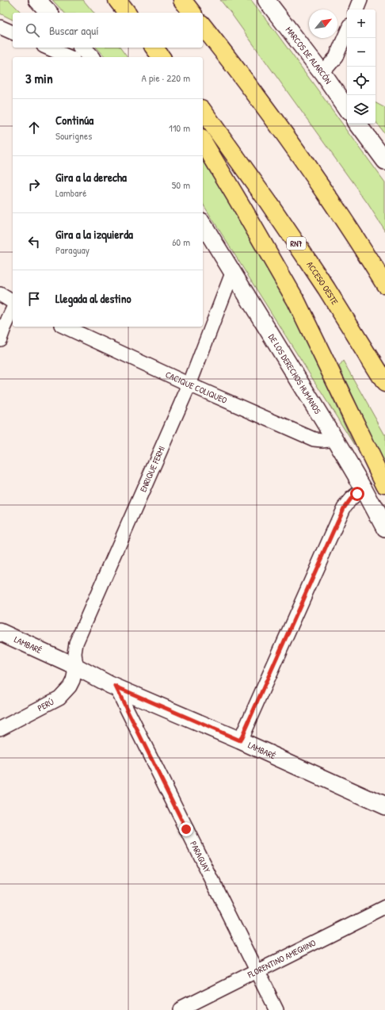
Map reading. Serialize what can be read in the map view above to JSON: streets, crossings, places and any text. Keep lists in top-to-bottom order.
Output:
{
  "streets": {
    "highway": ["RN7", "ACCESO OESTE"],
    "street": [
      "MARCOS DE ALARCÓN",
      "DE LOS DERECHOS HUMANOS",
      "CACIQUE COLIQUEO",
      "ENRIQUE FERMI",
      "LAMBARÉ",
      "PERÚ",
      "PARAGUAY",
      "FLORENTINO AMEGHINO"
    ]
  },
  "crossings": [
    ["DE LOS DERECHOS HUMANOS", "CACIQUE COLIQUEO"],
    ["DE LOS DERECHOS HUMANOS", "ENRIQUE FERMI"],
    ["CACIQUE COLIQUEO", "ENRIQUE FERMI"],
    ["ENRIQUE FERMI", "LAMBARÉ"],
    ["ENRIQUE FERMI", "PERÚ"],
    ["LAMBARÉ", "PERÚ"],
    ["LAMBARÉ", "PARAGUAY"],
    ["PARAGUAY", "FLORENTINO AMEGHINO"]
  ],
  "north": "top right",
  "page": {
    "map_buttons": ["+", "−"],
    "search": "Buscar aquí",
    "heading": ["3 min", "A pie · 220 m"],
    "list": [
      ["Continúa", "Sourignes", "110 m"],
      ["Gira a la derecha", "Lambaré", "50 m"],
      ["Gira a la izquierda", "Paraguay", "60 m"],
      "Llegada al destino"
    ]
  }
}
